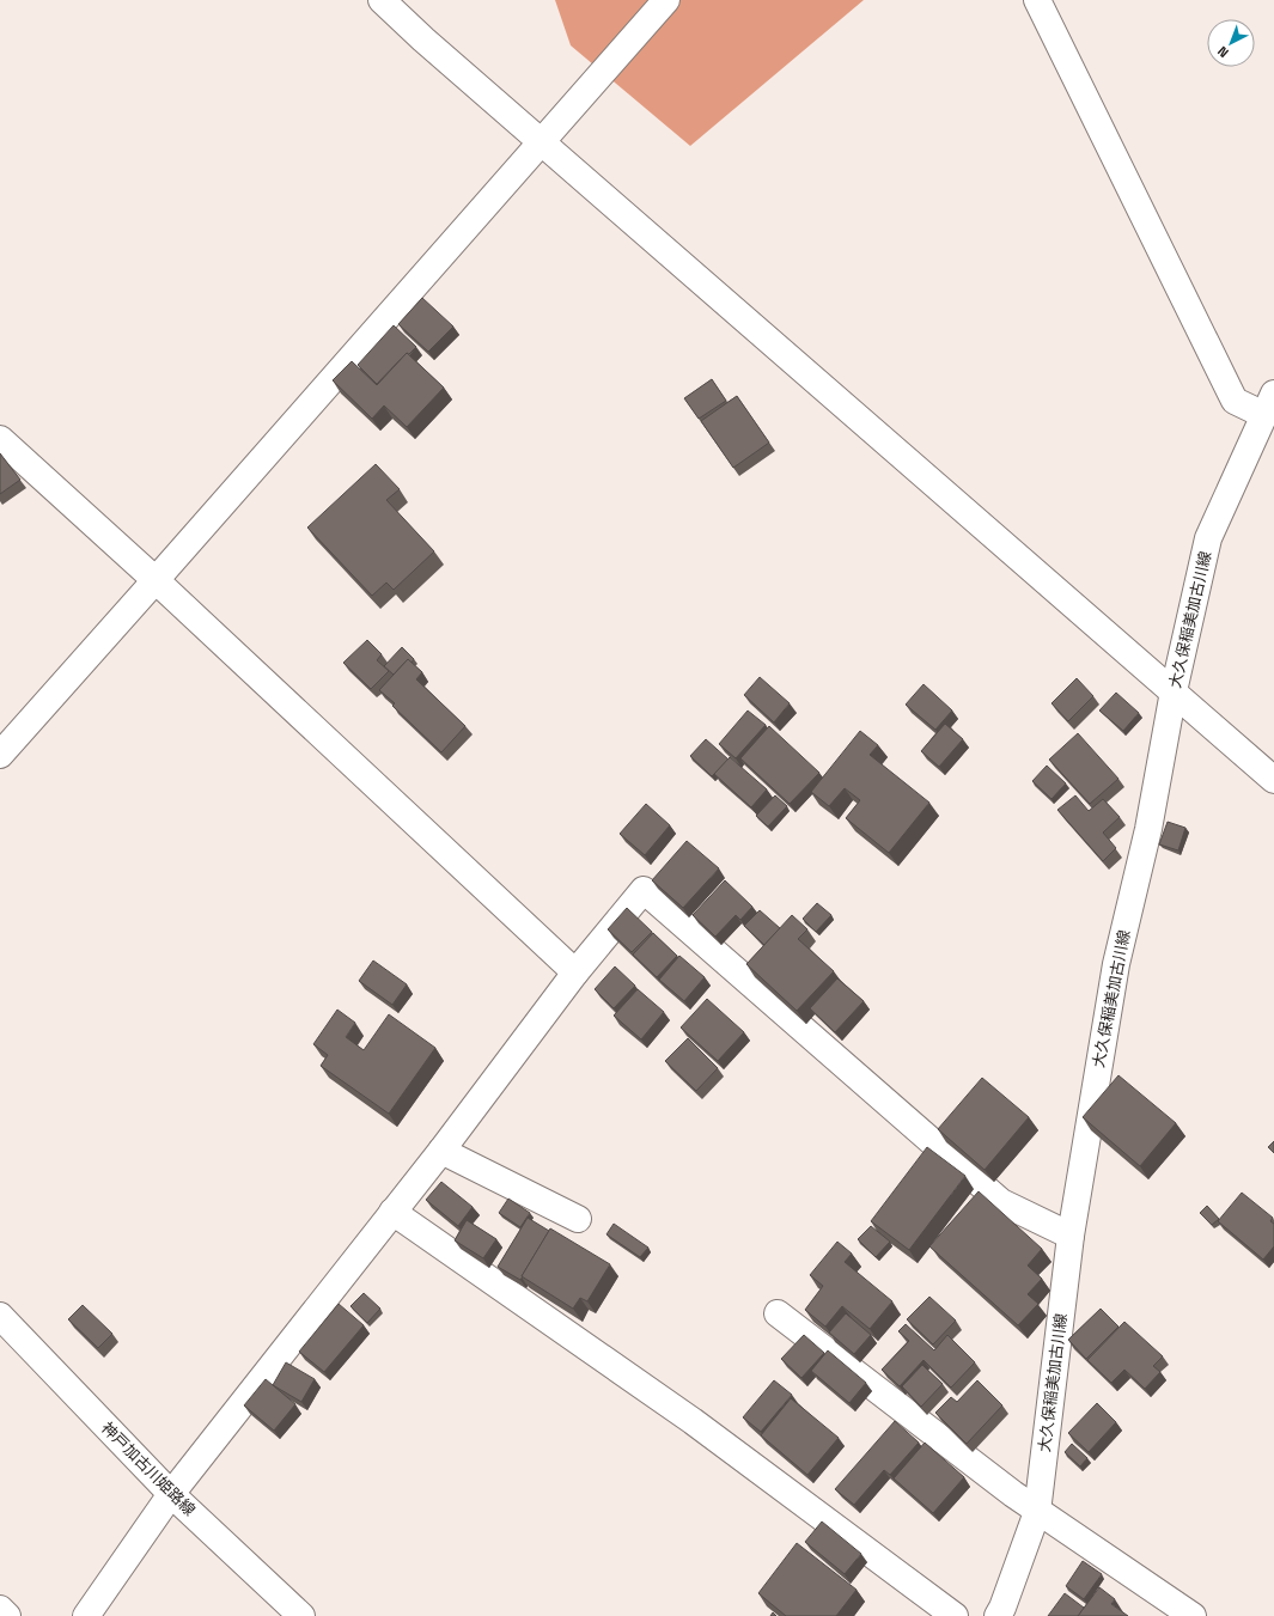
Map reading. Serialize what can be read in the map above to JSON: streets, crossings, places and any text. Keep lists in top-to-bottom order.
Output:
{
  "streets": {
    "street": ["大久保稲美加古川線", "神戸加古川姫路線"]
  },
  "north": "bottom left"
}
